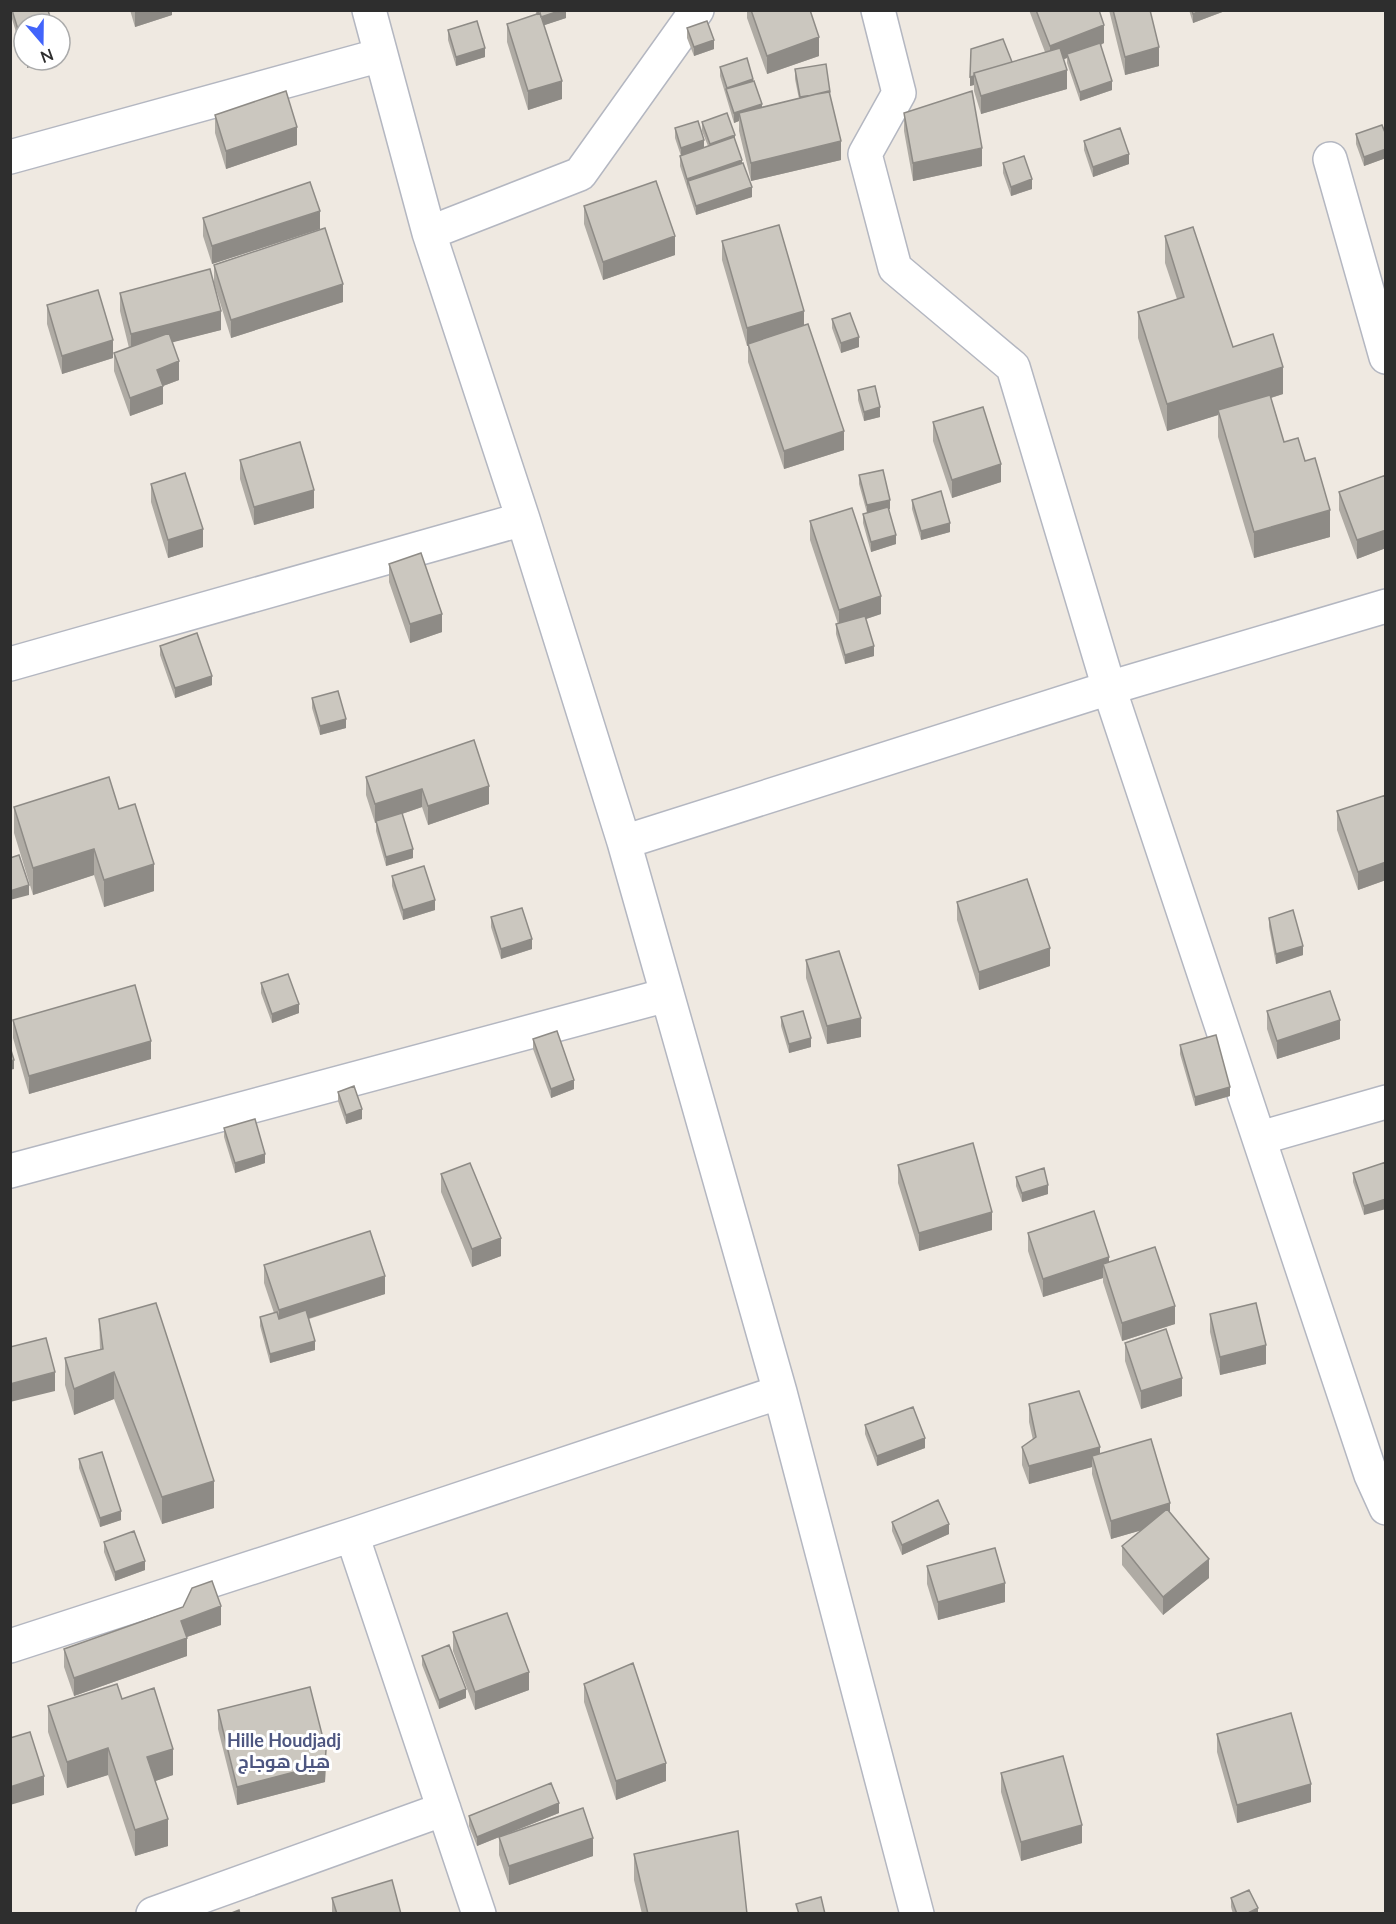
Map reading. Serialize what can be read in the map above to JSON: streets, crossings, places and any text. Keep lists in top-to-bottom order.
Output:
{
  "districts": ["Hille Houdjadj هيل هوجاج"],
  "north": "bottom"
}
